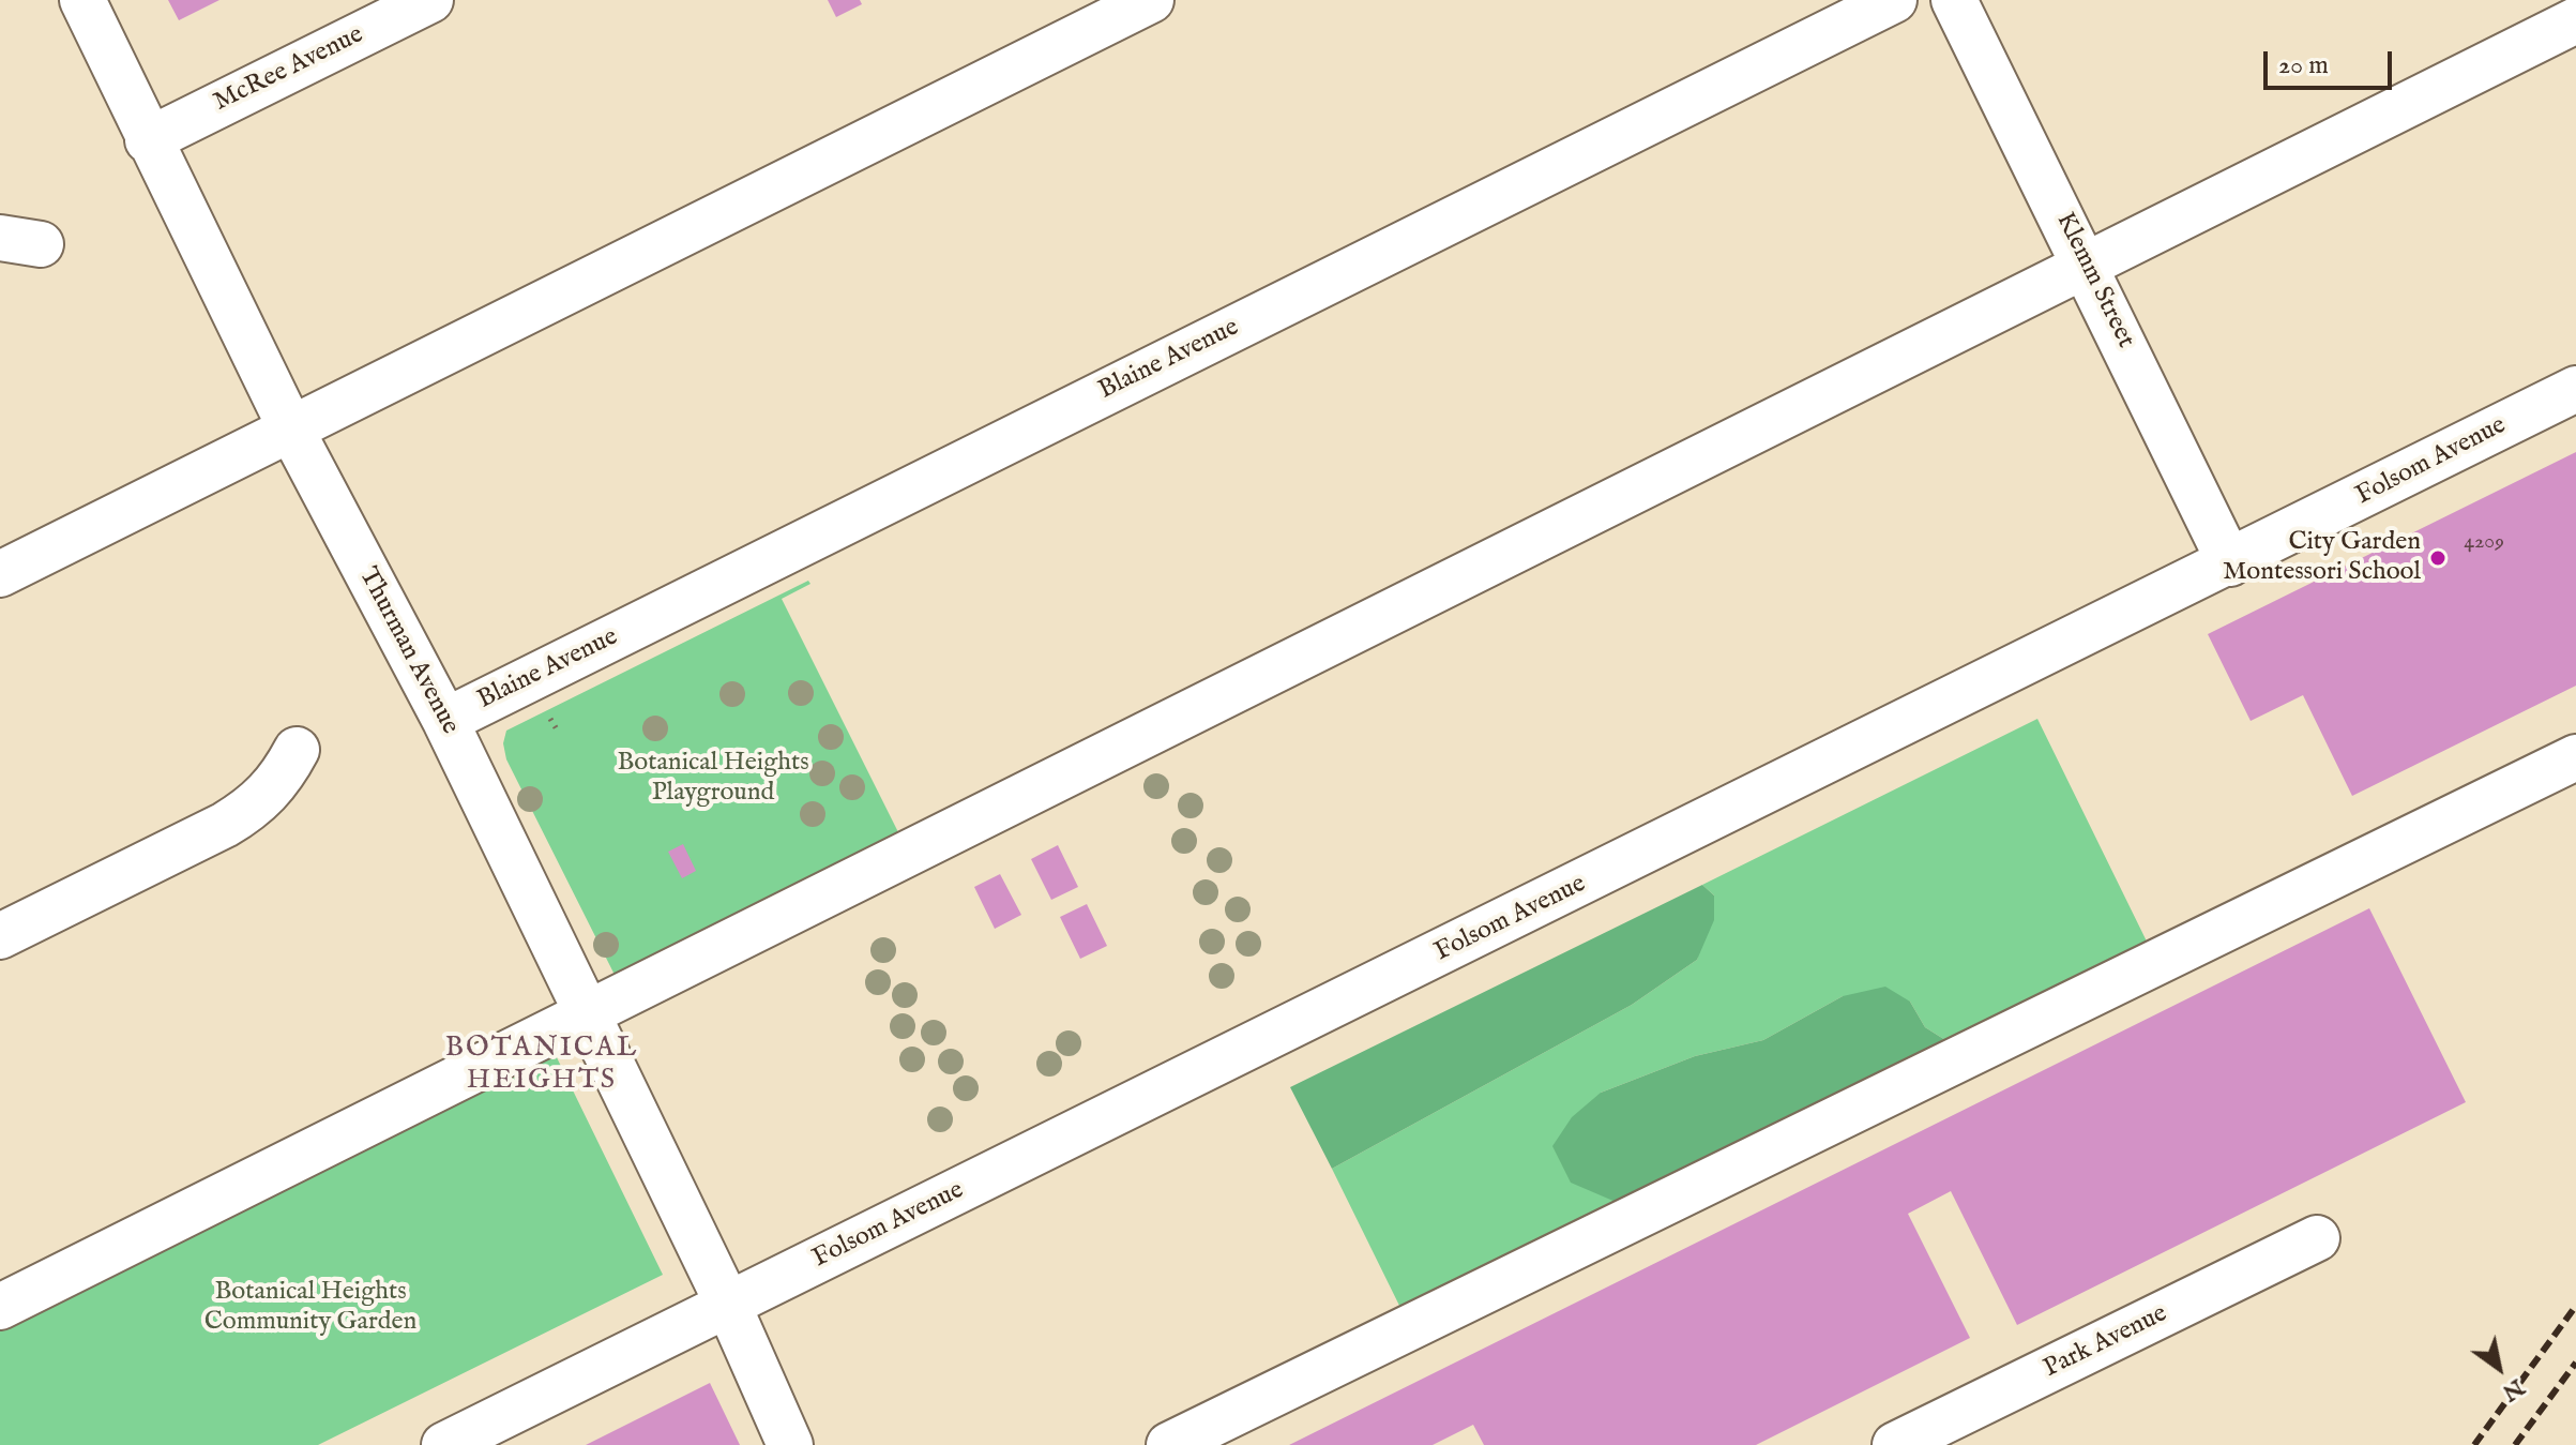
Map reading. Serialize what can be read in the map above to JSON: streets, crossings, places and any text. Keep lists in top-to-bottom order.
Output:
{
  "streets": {
    "street": [
      "McRee Avenue",
      "Klemm Street",
      "Blaine Avenue",
      "Folsom Avenue",
      "Thurman Avenue",
      "Park Avenue"
    ]
  },
  "crossings": [
    ["McRee Avenue", "Thurman Avenue"],
    ["Klemm Street", "Folsom Avenue"],
    ["Blaine Avenue", "Thurman Avenue"],
    ["Folsom Avenue", "Thurman Avenue"]
  ],
  "districts": ["BOTANICAL HEIGHTS"],
  "parks": ["Botanical Heights Playground", "Botanical Heights Community Garden"],
  "places": ["City Garden Montessori School"],
  "house_numbers": ["4209"],
  "scale_bar": "20 m",
  "north": "bottom right"
}
